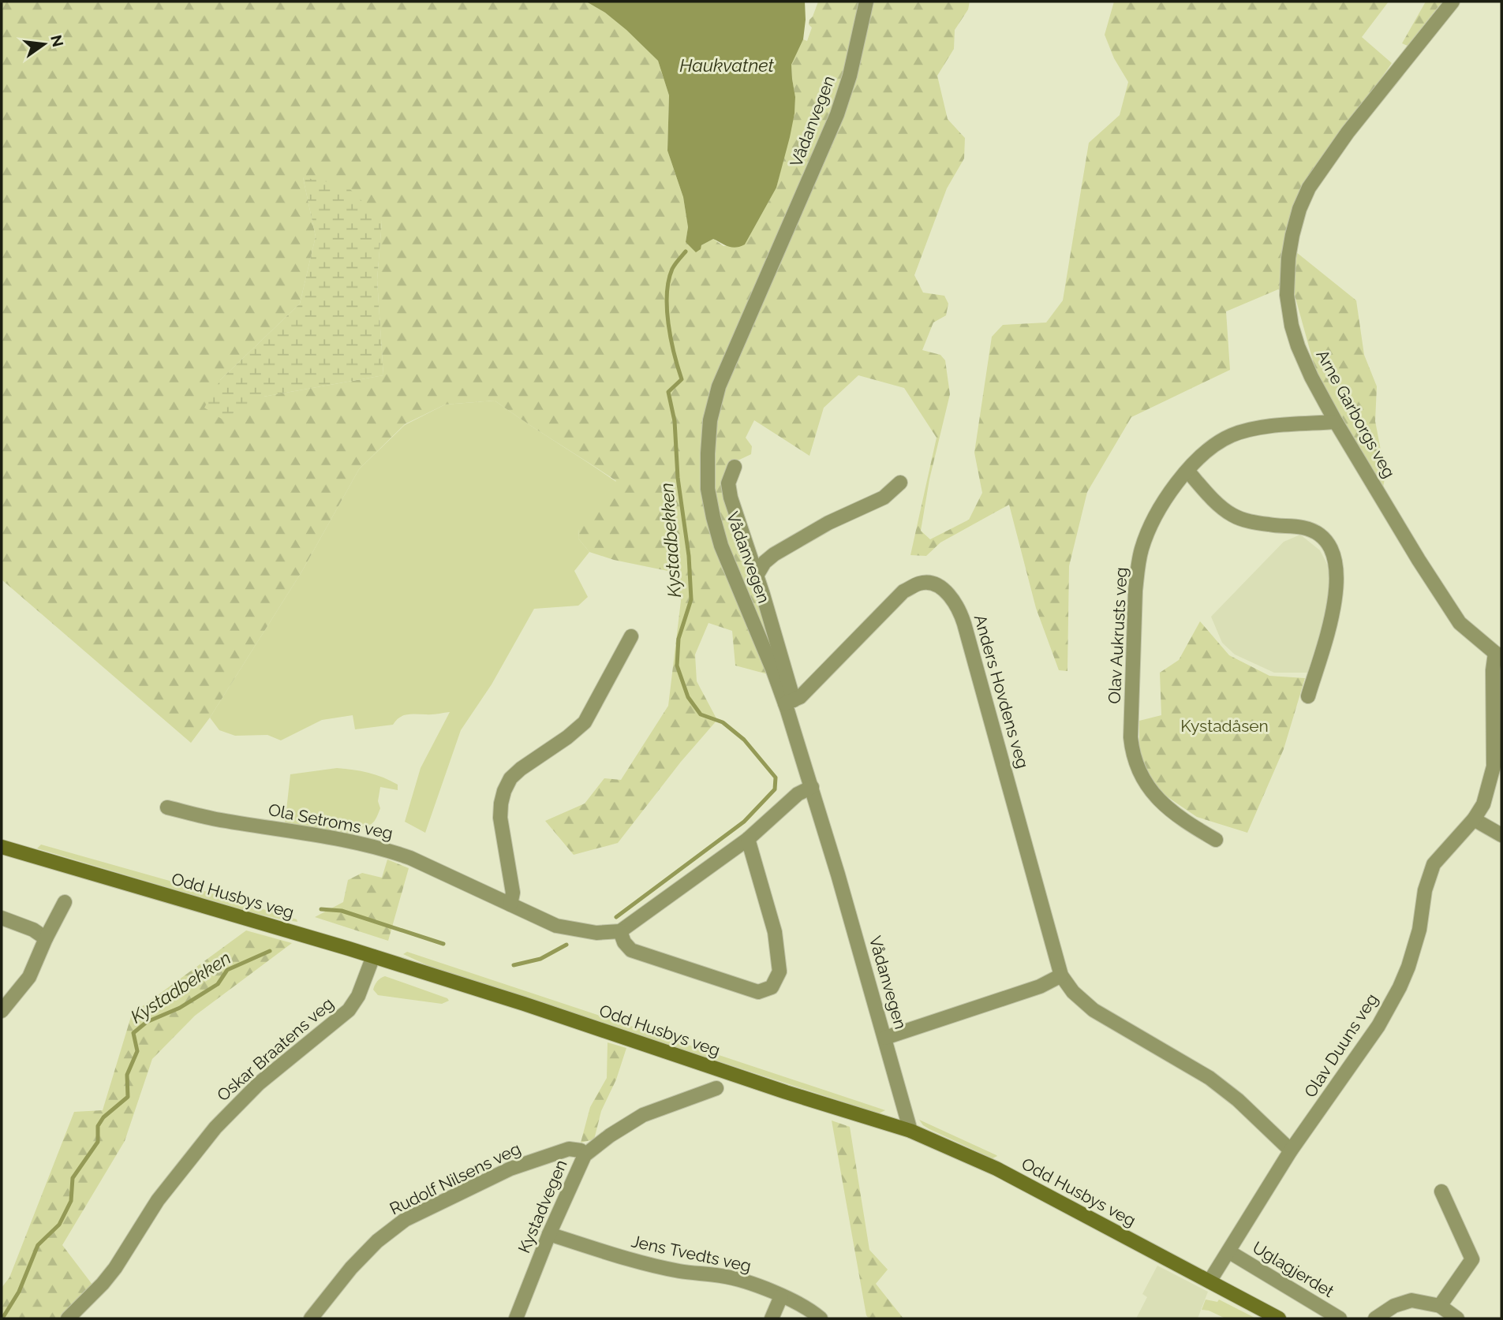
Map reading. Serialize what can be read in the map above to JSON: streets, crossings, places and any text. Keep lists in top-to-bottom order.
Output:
{
  "streets": {
    "street": [
      "Vådanvegen",
      "Arne Garborgs veg",
      "Olav Aukrusts veg",
      "Anders Hovdens veg",
      "Ola Setroms veg",
      "Odd Husbys veg",
      "Olav Duuns veg",
      "Oskar Braatens veg",
      "Rudolf Nilsens veg",
      "Kystadvegen",
      "Jens Tvedts veg",
      "Uglagjerdet"
    ]
  },
  "crossings": [
    ["Vådanvegen", "Anders Hovdens veg"],
    ["Vådanvegen", "Odd Husbys veg"],
    ["Arne Garborgs veg", "Olav Aukrusts veg"],
    ["Arne Garborgs veg", "Olav Duuns veg"],
    ["Anders Hovdens veg", "Olav Duuns veg"],
    ["Odd Husbys veg", "Olav Duuns veg"],
    ["Odd Husbys veg", "Oskar Braatens veg"],
    ["Olav Duuns veg", "Uglagjerdet"],
    ["Rudolf Nilsens veg", "Kystadvegen"],
    ["Kystadvegen", "Jens Tvedts veg"]
  ],
  "water": ["Haukvatnet", "Kystadbekken"],
  "parks": ["Kystadåsen"],
  "north": "right"
}
